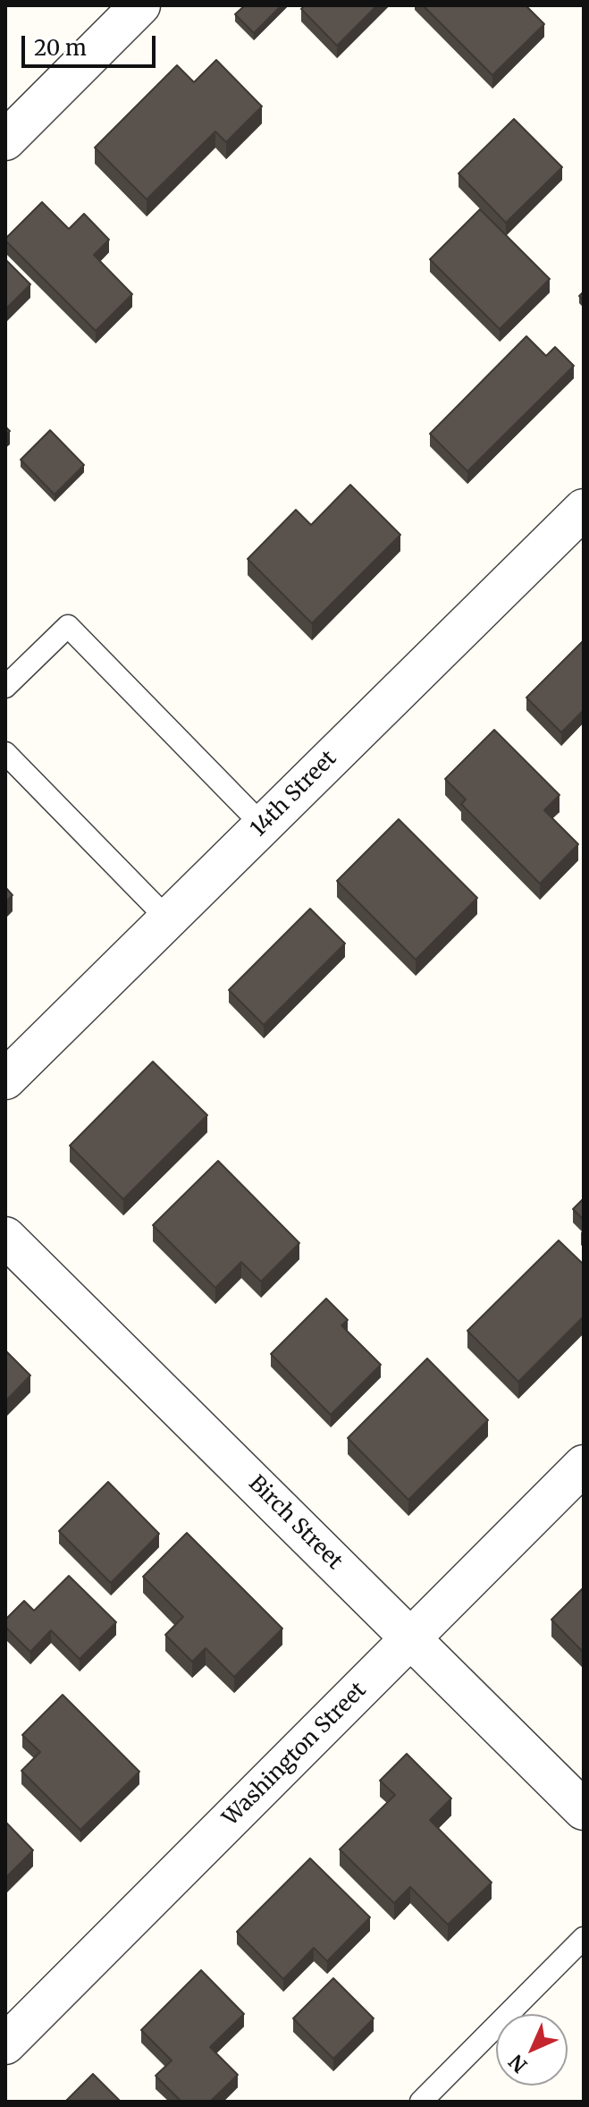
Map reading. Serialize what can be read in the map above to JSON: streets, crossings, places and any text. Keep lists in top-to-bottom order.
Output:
{
  "streets": {
    "street": ["14th Street", "Birch Street", "Washington Street"]
  },
  "crossings": [
    ["Birch Street", "Washington Street"]
  ],
  "scale_bar": "20 m",
  "north": "bottom left"
}
